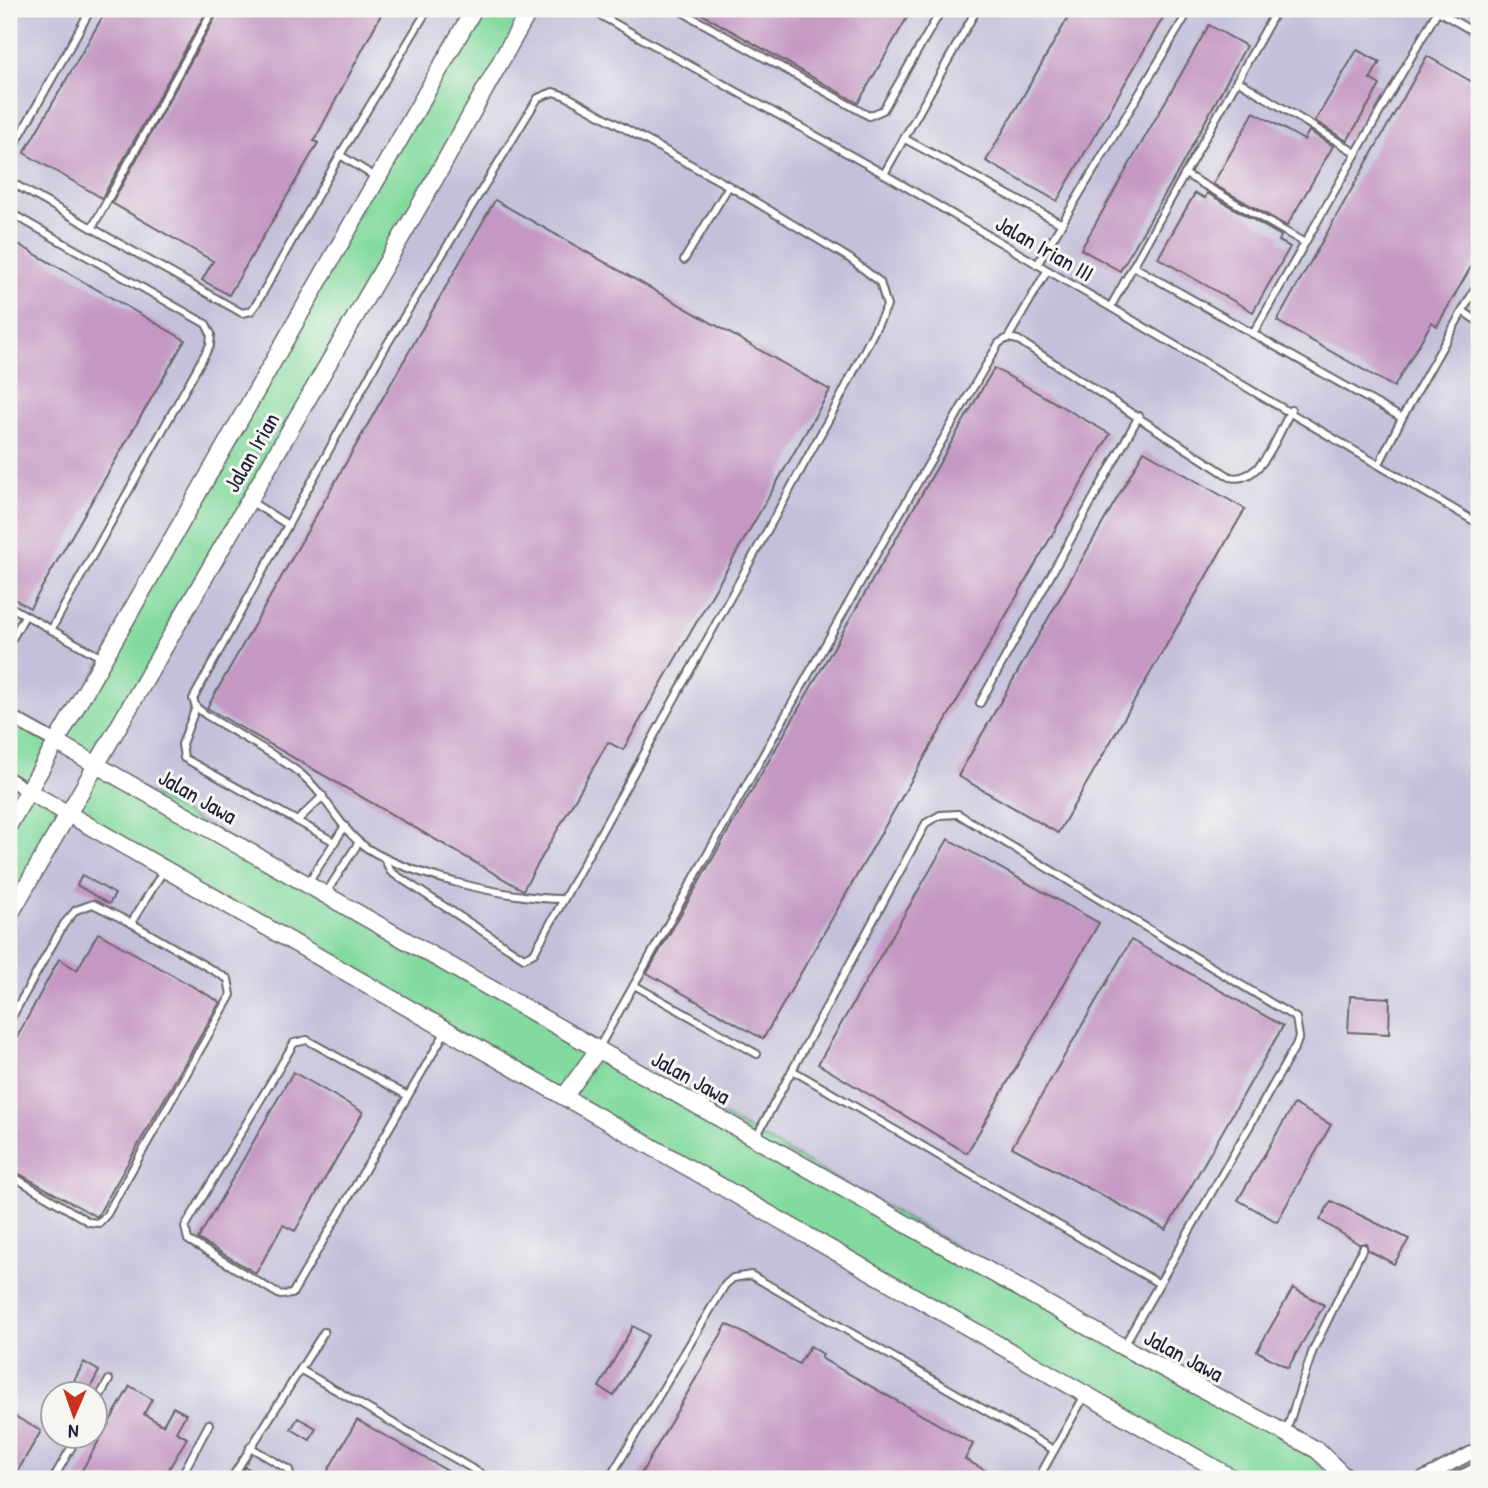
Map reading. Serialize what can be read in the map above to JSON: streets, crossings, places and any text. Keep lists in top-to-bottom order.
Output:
{
  "streets": {
    "street": ["Jalan Irian", "Jalan Jawa"],
    "lane": ["Jalan Irian III"]
  },
  "crossings": [
    ["Jalan Irian", "Jalan Jawa"]
  ],
  "north": "bottom"
}
